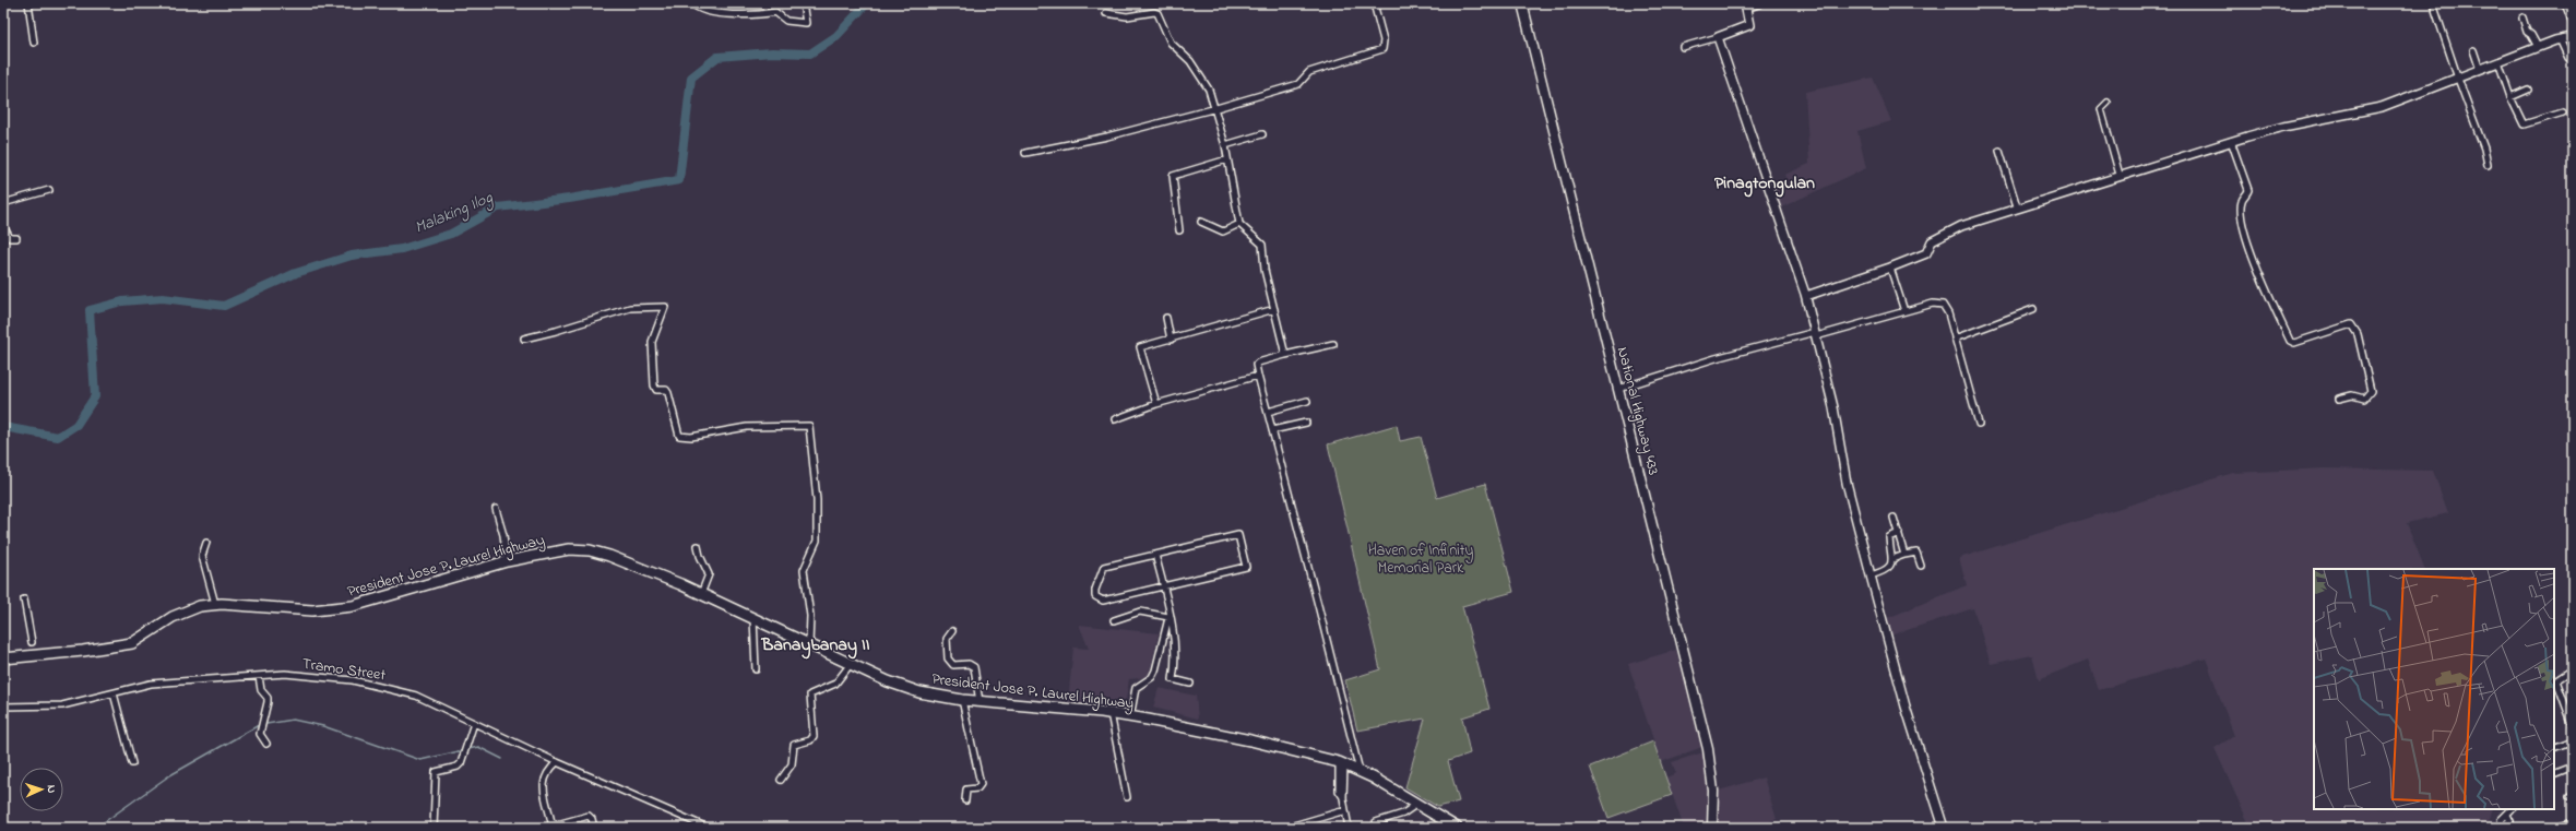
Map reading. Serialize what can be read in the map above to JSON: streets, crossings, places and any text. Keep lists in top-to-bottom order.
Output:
{
  "streets": {
    "highway": ["President Jose P. Laurel Highway"],
    "main road": ["National Highway 433"],
    "street": ["Tramo Street"]
  },
  "districts": ["Pinagtongulan", "Banaybanay II"],
  "water": ["Malaking Ilog"],
  "parks": ["Haven of Infinity Memorial Park"],
  "north": "right"
}
